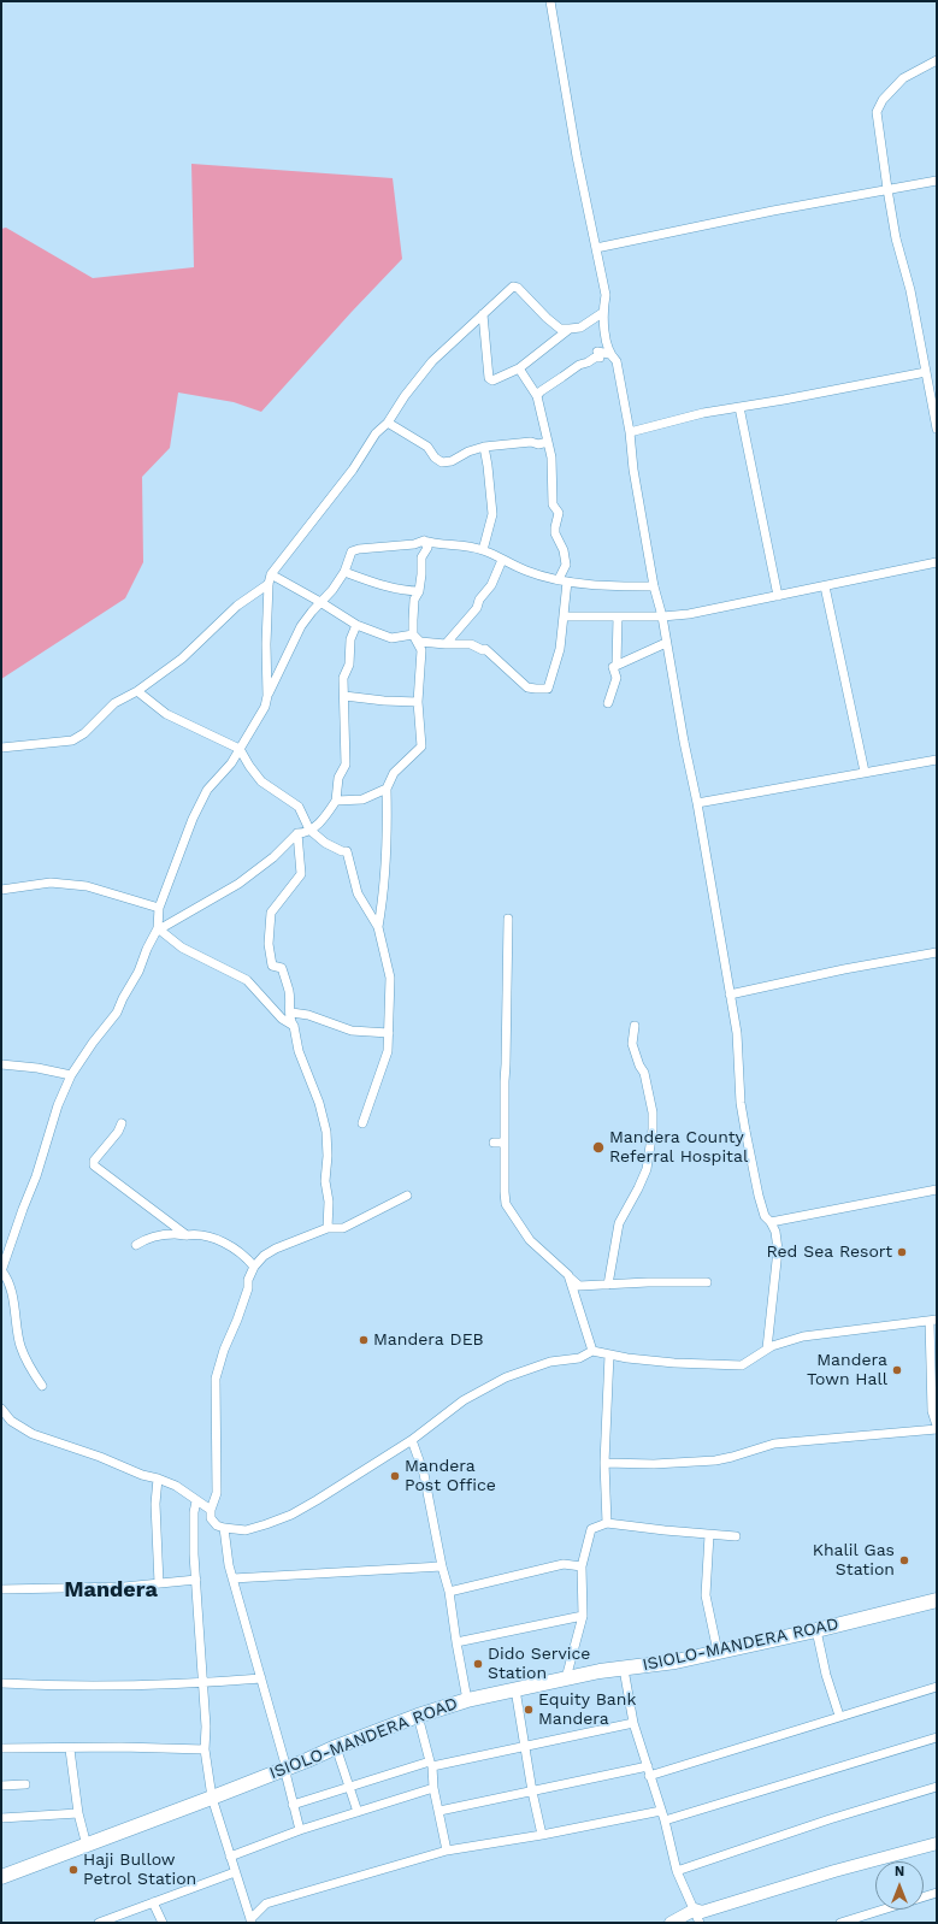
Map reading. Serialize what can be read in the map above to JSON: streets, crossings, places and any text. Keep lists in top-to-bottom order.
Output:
{
  "streets": {
    "highway": ["ISIOLO-MANDERA ROAD"]
  },
  "districts": ["Mandera"],
  "places": [
    "Mandera County Referral Hospital",
    "Red Sea Resort",
    "Mandera DEB",
    "Mandera Town Hall",
    "Mandera Post Office",
    "Khalil Gas Station",
    "Dido Service Station",
    "Equity Bank Mandera",
    "Haji Bullow Petrol Station"
  ],
  "north": "top"
}
